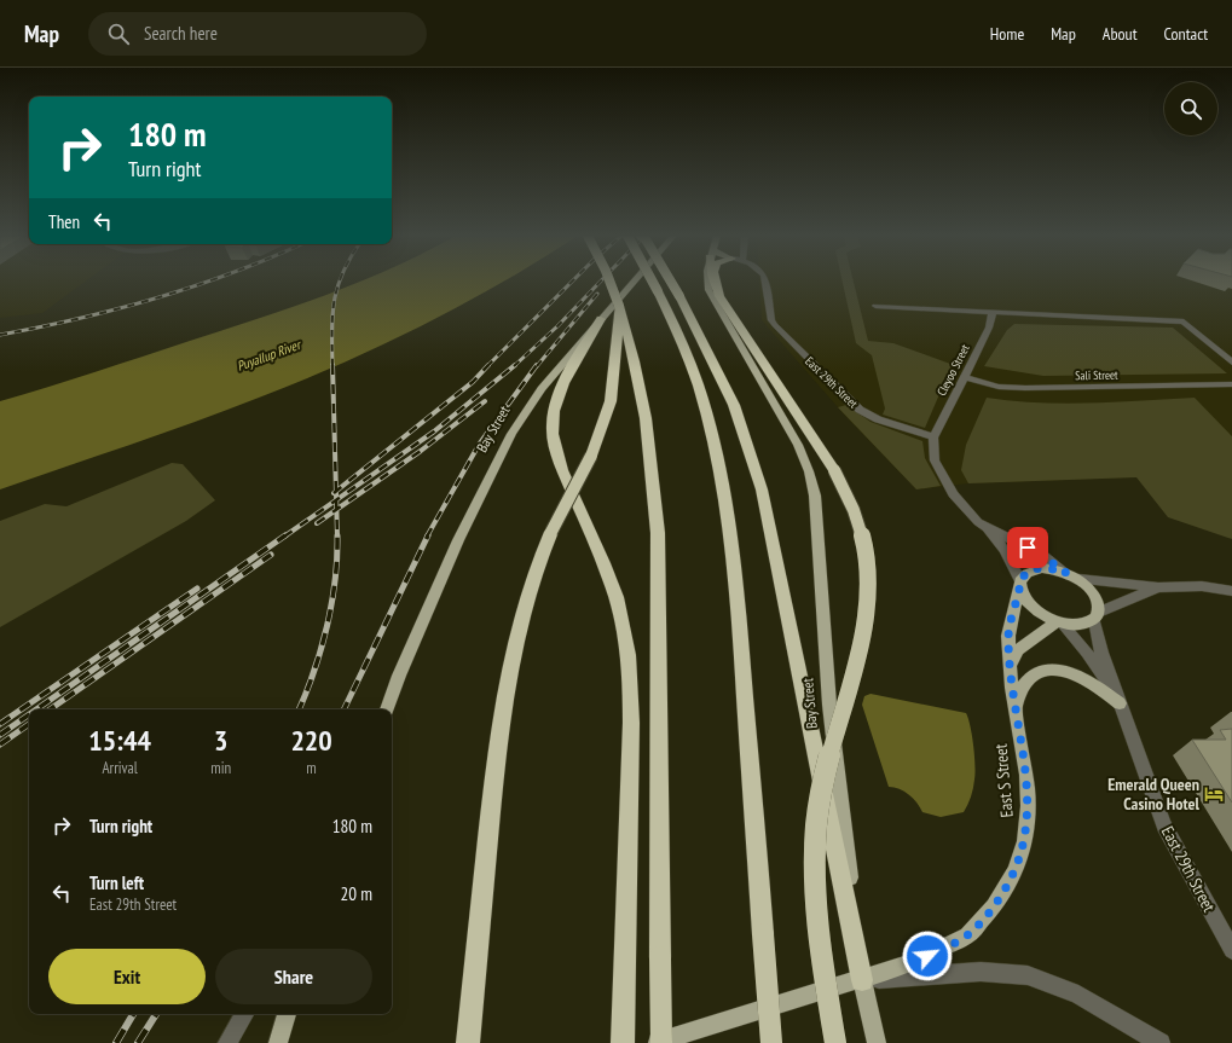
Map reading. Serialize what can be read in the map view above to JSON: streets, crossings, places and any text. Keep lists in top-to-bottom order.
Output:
{
  "streets": {
    "main road": ["Bay Street", "East S Street"],
    "street": ["Cleyoo Street", "Sali Street", "East 29th Street"]
  },
  "crossings": [
    ["Cleyoo Street", "Sali Street"],
    ["Cleyoo Street", "East 29th Street"],
    ["East 29th Street", "East S Street"],
    ["Bay Street", "East S Street"]
  ],
  "water": ["Puyallup River"],
  "places": {
    "hotel": ["Emerald Queen Casino Hotel"]
  },
  "page": {
    "header": "Map",
    "search": "Search here",
    "nav": [
      "Home",
      "Map",
      "About",
      "Contact"
    ],
    "turn": ["180 m", "Turn right"],
    "then": "Then",
    "eta": [
      "15:44",
      "Arrival",
      "3",
      "min",
      "220",
      "m"
    ],
    "list": [
      {
        "name": "Turn right",
        "value": "180 m"
      },
      {
        "name": "Turn left",
        "note": "East 29th Street",
        "value": "20 m"
      }
    ],
    "buttons": ["Exit", "Share"]
  }
}
